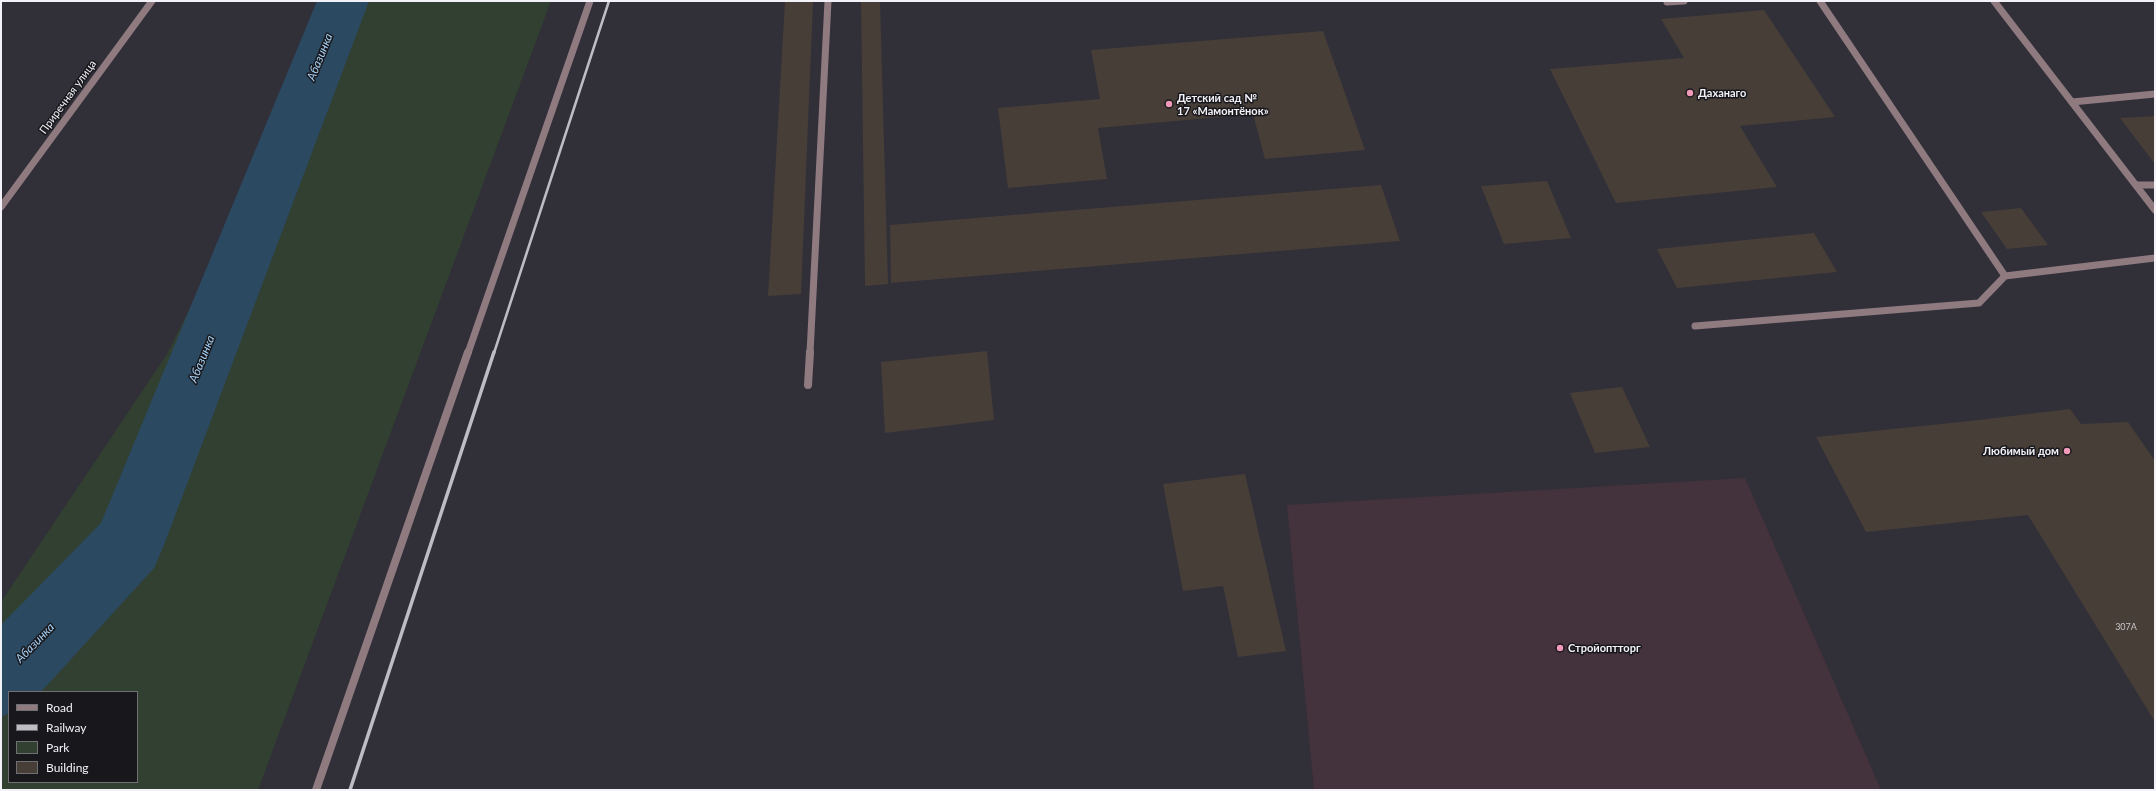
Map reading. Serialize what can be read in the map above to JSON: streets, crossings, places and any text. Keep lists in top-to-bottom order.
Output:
{
  "streets": {
    "street": ["Приречная улица"]
  },
  "water": ["Абазинка"],
  "places": [
    "Даханаго",
    "Детский сад № 17 «Мамонтёнок»",
    "Любимый дом",
    "Стройоптторг"
  ],
  "house_numbers": ["307А"],
  "legend": [
    "Road",
    "Railway",
    "Park",
    "Building"
  ]
}
